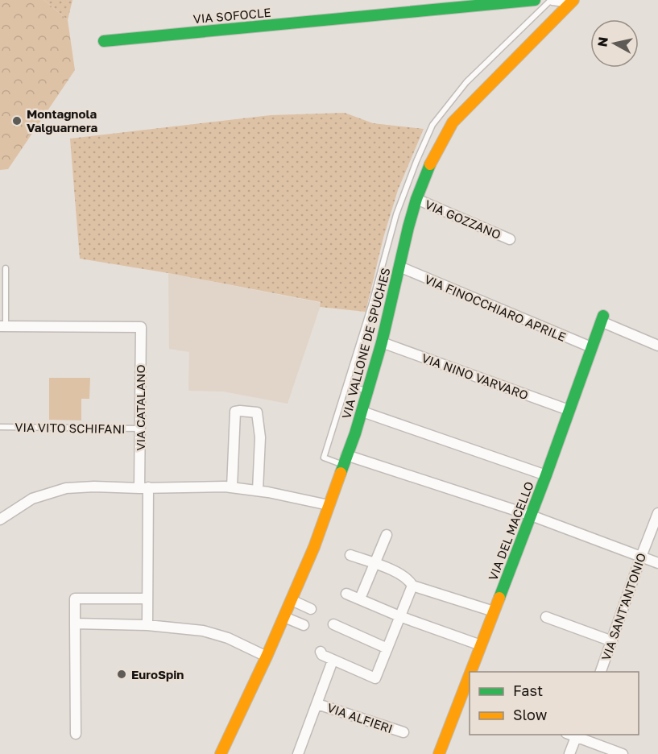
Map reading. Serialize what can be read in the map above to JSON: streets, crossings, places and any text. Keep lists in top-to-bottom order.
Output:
{
  "streets": {
    "street": [
      "VIA SOFOCLE",
      "VIA GOZZANO",
      "VIA FINOCCHIARO APRILE",
      "VIA VALLONE DE SPUCHES",
      "VIA NINO VARVARO",
      "VIA CATALANO",
      "VIA DEL MACELLO",
      "VIA SANT'ANTONIO",
      "VIA ALFIERI"
    ],
    "lane": ["VIA VITO SCHIFANI"]
  },
  "crossings": [
    ["VIA GOZZANO", "VIA VALLONE DE SPUCHES"],
    ["VIA FINOCCHIARO APRILE", "VIA VALLONE DE SPUCHES"],
    ["VIA FINOCCHIARO APRILE", "VIA DEL MACELLO"],
    ["VIA VALLONE DE SPUCHES", "VIA NINO VARVARO"],
    ["VIA NINO VARVARO", "VIA DEL MACELLO"],
    ["VIA CATALANO", "VIA VITO SCHIFANI"]
  ],
  "places": ["Montagnola Valguarnera", "EuroSpin"],
  "legend": ["Fast", "Slow"],
  "north": "left"
}
